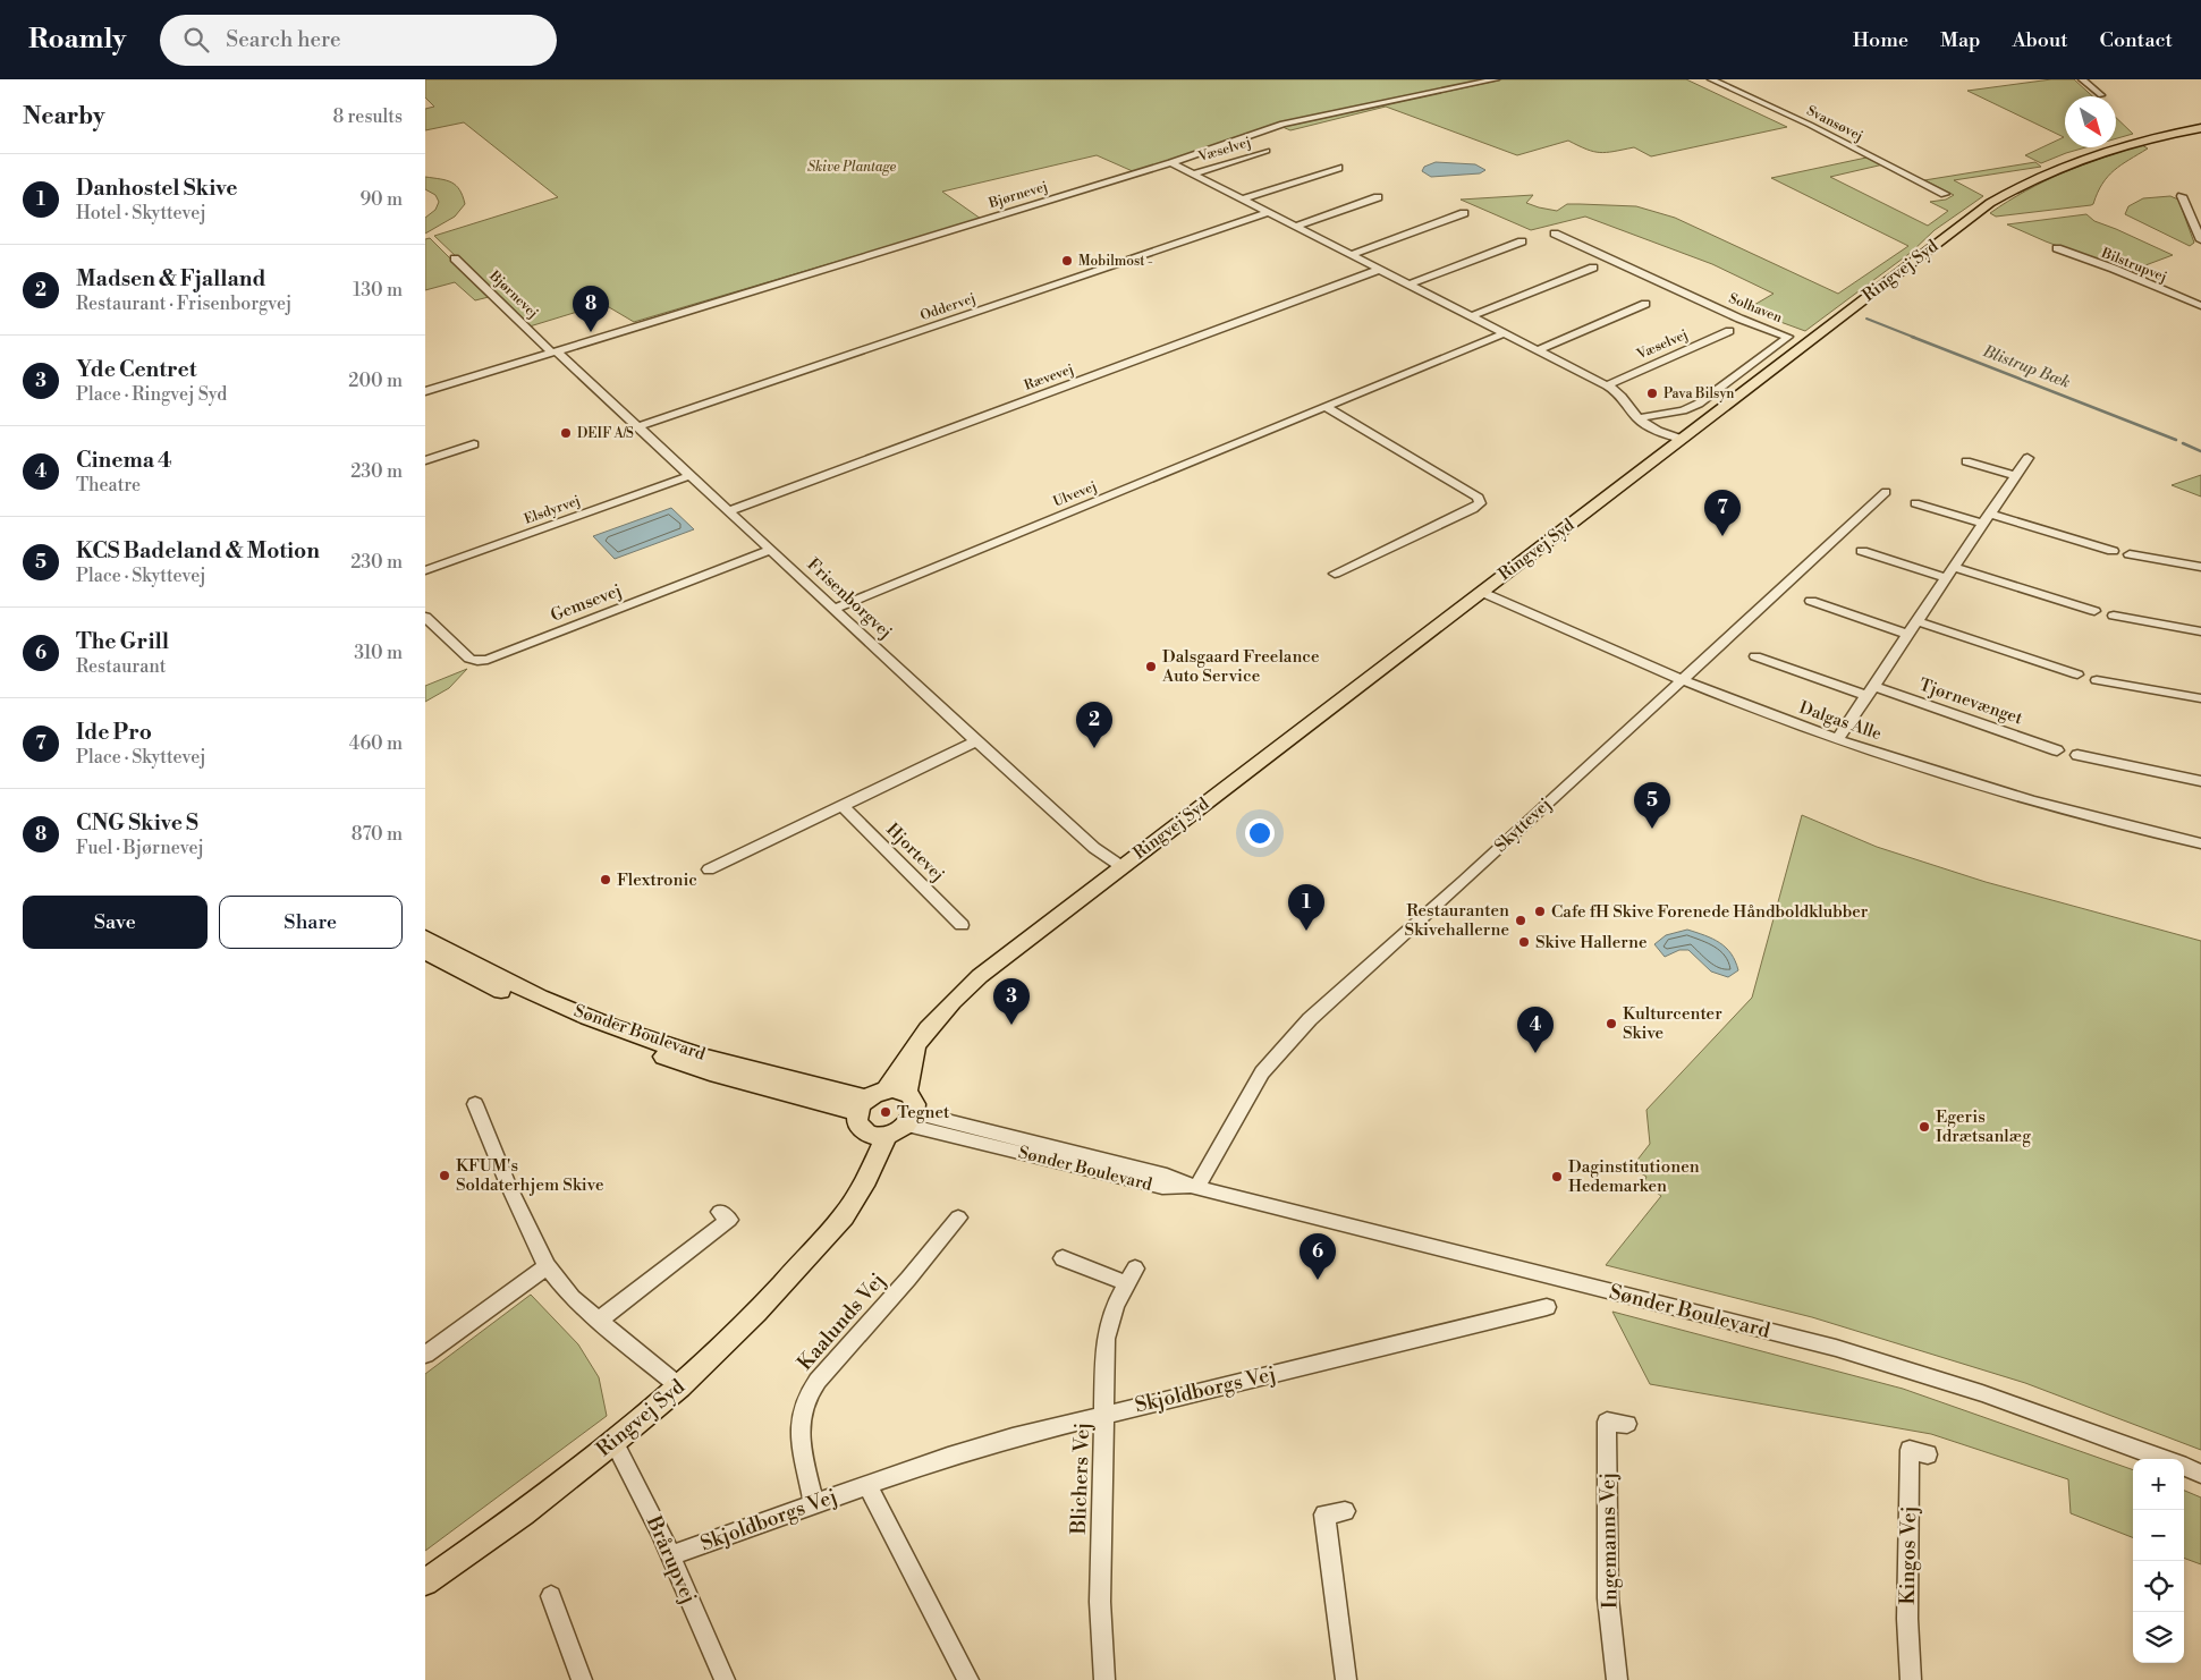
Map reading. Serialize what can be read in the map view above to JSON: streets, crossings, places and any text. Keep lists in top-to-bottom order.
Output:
{
  "streets": {
    "main road": ["Ringvej Syd", "Sønder Boulevard"],
    "street": [
      "Svansøvej",
      "Væselvej",
      "Bjørnevej",
      "Bilstrupvej",
      "Oddervej",
      "Solhaven",
      "Rævevej",
      "Ulvevej",
      "Elsdyrvej",
      "Frisenborgvej",
      "Gemsevej",
      "Tjørnevænget",
      "Dalgas Alle",
      "Skyttevej",
      "Hjortevej",
      "Kaalunds Vej",
      "Skjoldborgs Vej",
      "Blichers Vej",
      "Ingemanns Vej",
      "Kingos Vej",
      "Brårupvej"
    ]
  },
  "crossings": [
    ["Væselvej", "Bjørnevej"],
    ["Væselvej", "Ringvej Syd"],
    ["Væselvej", "Oddervej"],
    ["Væselvej", "Solhaven"],
    ["Væselvej", "Rævevej"],
    ["Væselvej", "Ulvevej"],
    ["Bjørnevej", "Frisenborgvej"],
    ["Ringvej Syd", "Frisenborgvej"],
    ["Ringvej Syd", "Dalgas Alle"],
    ["Ringvej Syd", "Sønder Boulevard"],
    ["Ringvej Syd", "Brårupvej"],
    ["Oddervej", "Frisenborgvej"],
    ["Rævevej", "Frisenborgvej"],
    ["Ulvevej", "Frisenborgvej"],
    ["Elsdyrvej", "Frisenborgvej"],
    ["Frisenborgvej", "Gemsevej"],
    ["Dalgas Alle", "Skyttevej"],
    ["Skyttevej", "Sønder Boulevard"],
    ["Kaalunds Vej", "Skjoldborgs Vej"],
    ["Skjoldborgs Vej", "Blichers Vej"],
    ["Skjoldborgs Vej", "Brårupvej"]
  ],
  "water": ["Blistrup Bæk"],
  "parks": ["Skive Plantage"],
  "places": [
    "Mobilmost -",
    "Pava Bilsyn",
    "DEIF A/S",
    "Dalsgaard Freelance Auto Service",
    "Flextronic",
    "Cafe fH Skive Forenede Håndboldklubber",
    "Restauranten Skivehallerne",
    "Skive Hallerne",
    "Kulturcenter Skive",
    "Tegnet",
    "Egeris Idrætsanlæg",
    "KFUM's Soldaterhjem Skive",
    "Daginstitutionen Hedemarken"
  ],
  "north": "bottom right",
  "page": {
    "header": "Roamly",
    "search": "Search here",
    "nav": [
      "Home",
      "Map",
      "About",
      "Contact"
    ],
    "heading": ["Nearby", "8 results"],
    "list": [
      {
        "mark": "1",
        "name": "Danhostel Skive",
        "note": "Hotel · Skyttevej",
        "value": "90 m"
      },
      {
        "mark": "2",
        "name": "Madsen & Fjalland",
        "note": "Restaurant · Frisenborgvej",
        "value": "130 m"
      },
      {
        "mark": "3",
        "name": "Yde Centret",
        "note": "Place · Ringvej Syd",
        "value": "200 m"
      },
      {
        "mark": "4",
        "name": "Cinema 4",
        "note": "Theatre",
        "value": "230 m"
      },
      {
        "mark": "5",
        "name": "KCS Badeland & Motion",
        "note": "Place · Skyttevej",
        "value": "230 m"
      },
      {
        "mark": "6",
        "name": "The Grill",
        "note": "Restaurant",
        "value": "310 m"
      },
      {
        "mark": "7",
        "name": "Ide Pro",
        "note": "Place · Skyttevej",
        "value": "460 m"
      },
      {
        "mark": "8",
        "name": "CNG Skive S",
        "note": "Fuel · Bjørnevej",
        "value": "870 m"
      }
    ],
    "pins": [
      "8",
      "7",
      "2",
      "5",
      "1",
      "3",
      "4",
      "6"
    ],
    "buttons": ["Save", "Share"],
    "map_buttons": ["+", "−"]
  }
}
